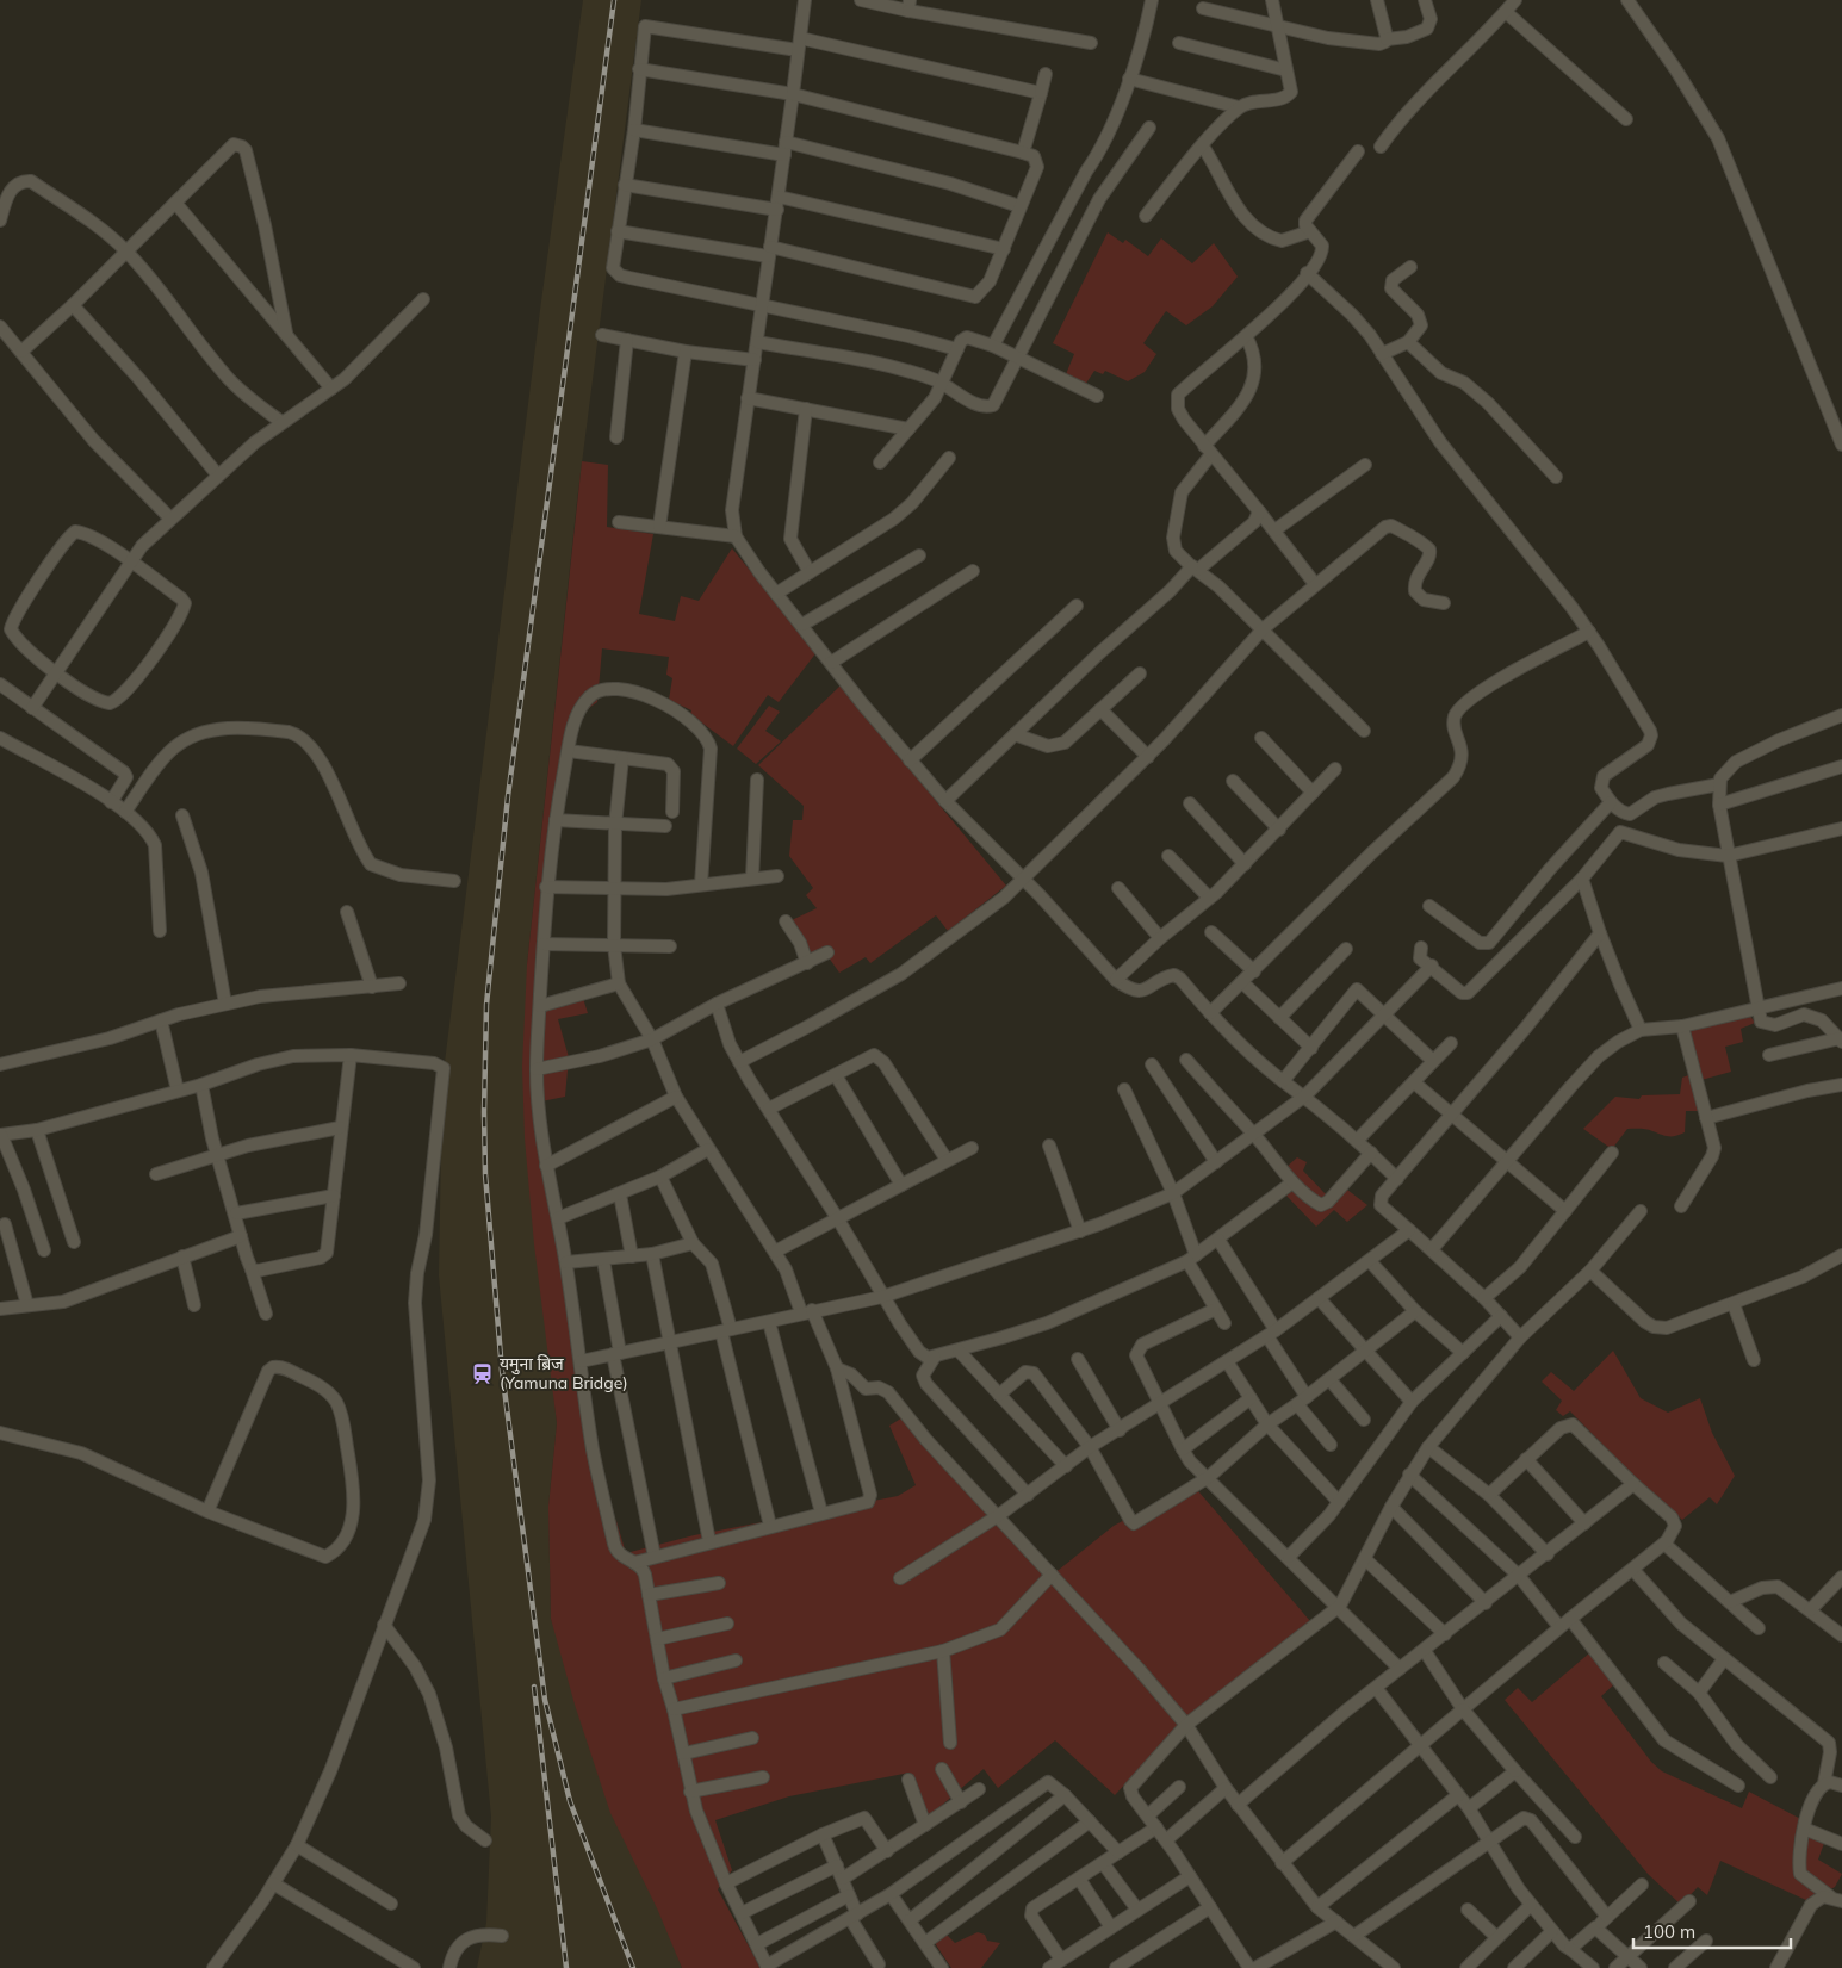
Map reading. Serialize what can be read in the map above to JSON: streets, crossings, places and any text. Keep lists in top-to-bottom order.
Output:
{
  "places": {
    "station": ["यमुना ब्रिज (Yamuna Bridge)"]
  },
  "scale_bar": "100 m"
}
